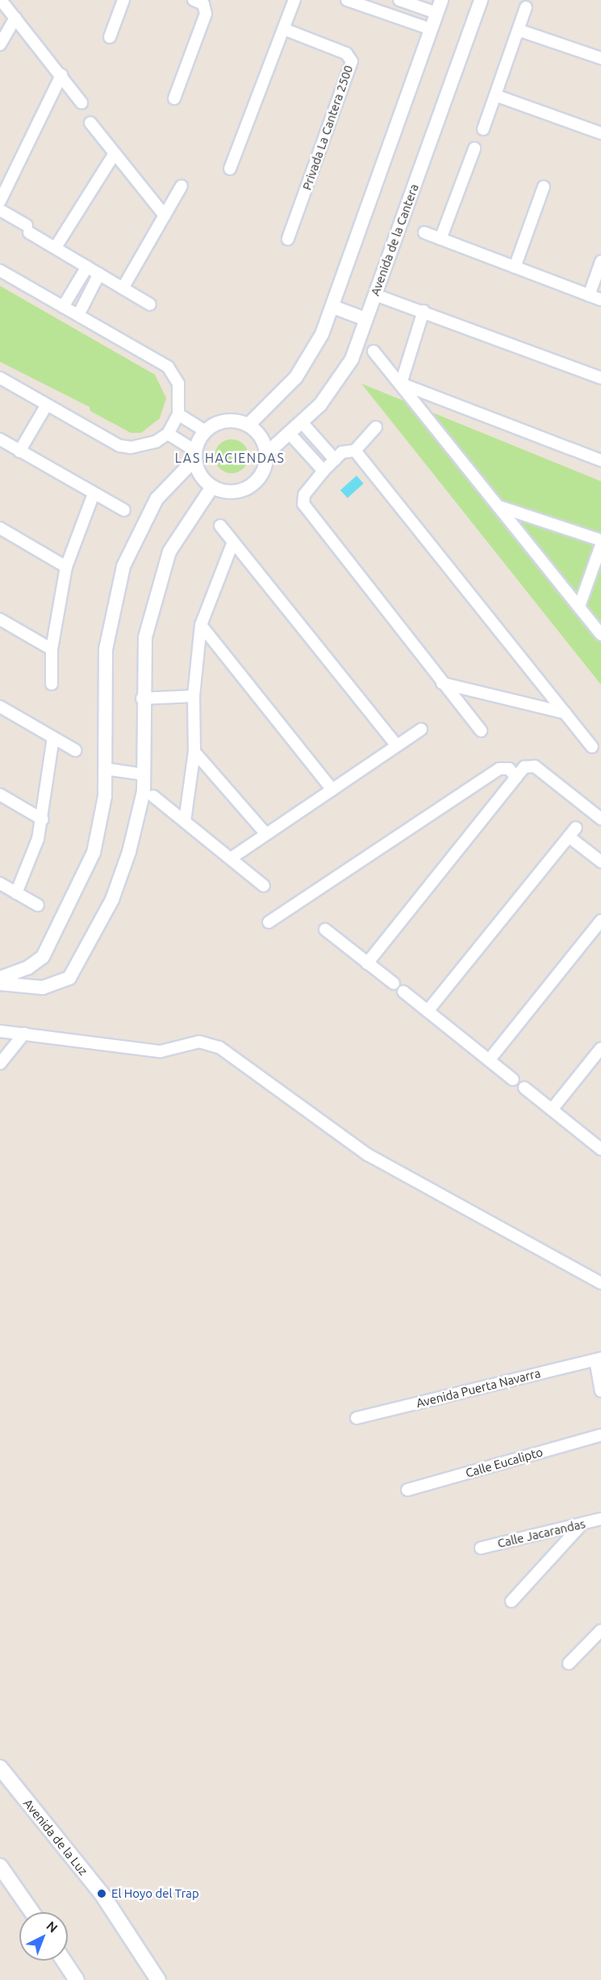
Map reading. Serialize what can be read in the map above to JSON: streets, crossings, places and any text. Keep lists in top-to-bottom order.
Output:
{
  "streets": {
    "main road": ["Avenida de la Luz"],
    "street": [
      "Privada La Cantera 2500",
      "Avenida de la Cantera",
      "Avenida Puerta Navarra",
      "Calle Eucalipto",
      "Calle Jacarandas"
    ]
  },
  "districts": ["LAS HACIENDAS"],
  "places": ["El Hoyo del Trap"],
  "north": "top right"
}
